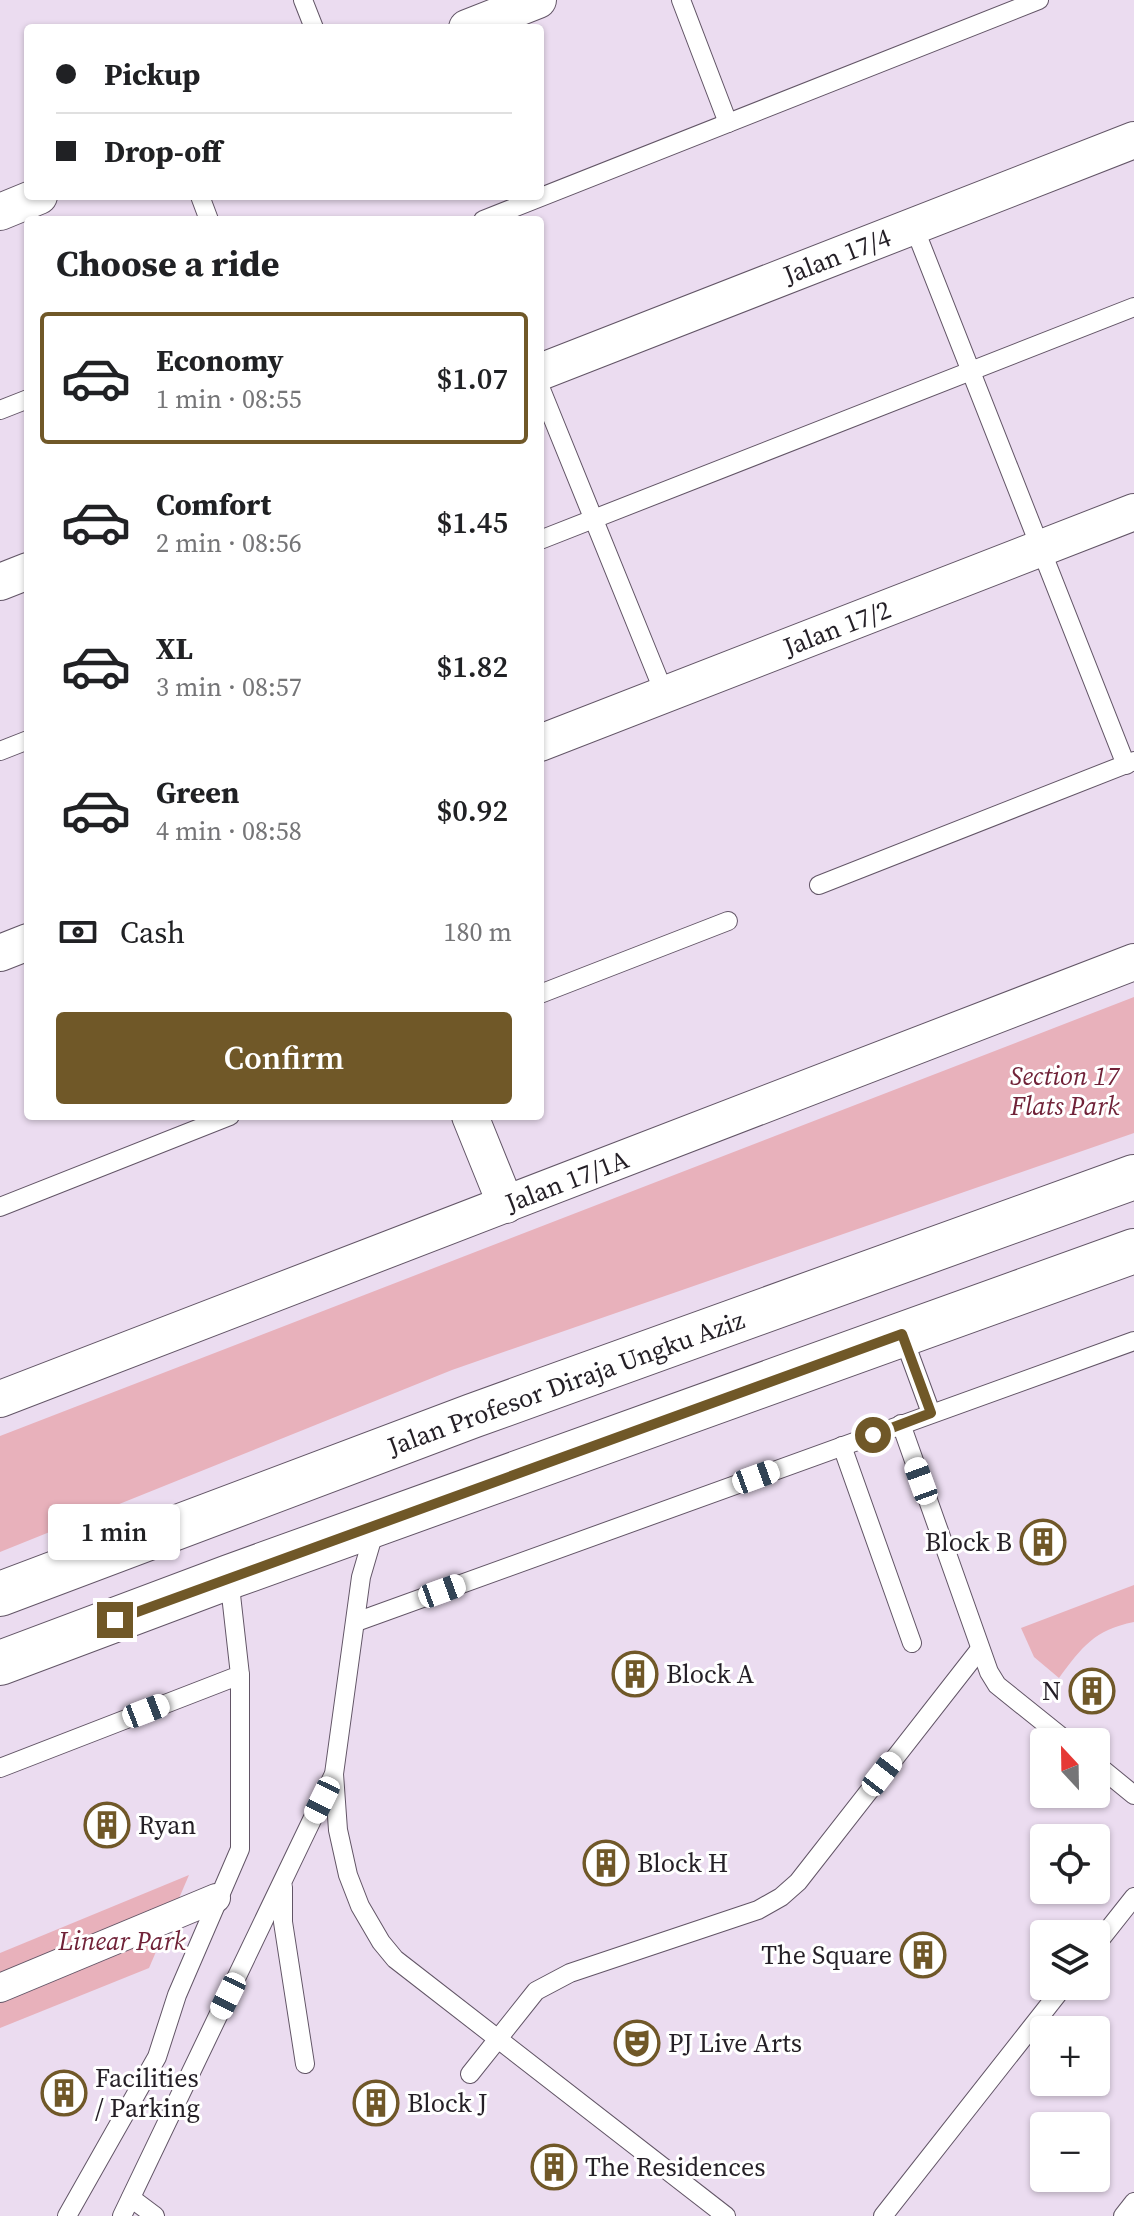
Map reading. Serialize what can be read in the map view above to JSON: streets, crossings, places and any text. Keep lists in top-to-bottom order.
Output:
{
  "streets": {
    "main road": ["Jalan Profesor Diraja Ungku Aziz"],
    "street": ["Jalan 17/4", "Jalan 17/2", "Jalan 17/1A"]
  },
  "parks": ["Section 17 Flats Park", "Linear Park"],
  "places": {
    "building": [
      "Block B",
      "Block A",
      "N",
      "Ryan",
      "Block H",
      "The Square",
      "Facilities / Parking",
      "Block J",
      "The Residences"
    ],
    "theatre": ["PJ Live Arts"]
  },
  "north": "top",
  "page": {
    "banner": ["Pickup", "Drop-off"],
    "heading": "Choose a ride",
    "list": [
      {
        "name": "Economy",
        "note": "1 min · 08:55",
        "value": "$1.07"
      },
      {
        "name": "Comfort",
        "note": "2 min · 08:56",
        "value": "$1.45"
      },
      {
        "name": "XL",
        "note": "3 min · 08:57",
        "value": "$1.82"
      },
      {
        "name": "Green",
        "note": "4 min · 08:58",
        "value": "$0.92"
      }
    ],
    "pay": ["Cash", "180 m"],
    "buttons": "Confirm",
    "bubble": "1 min",
    "map_buttons": ["+", "−"]
  }
}
